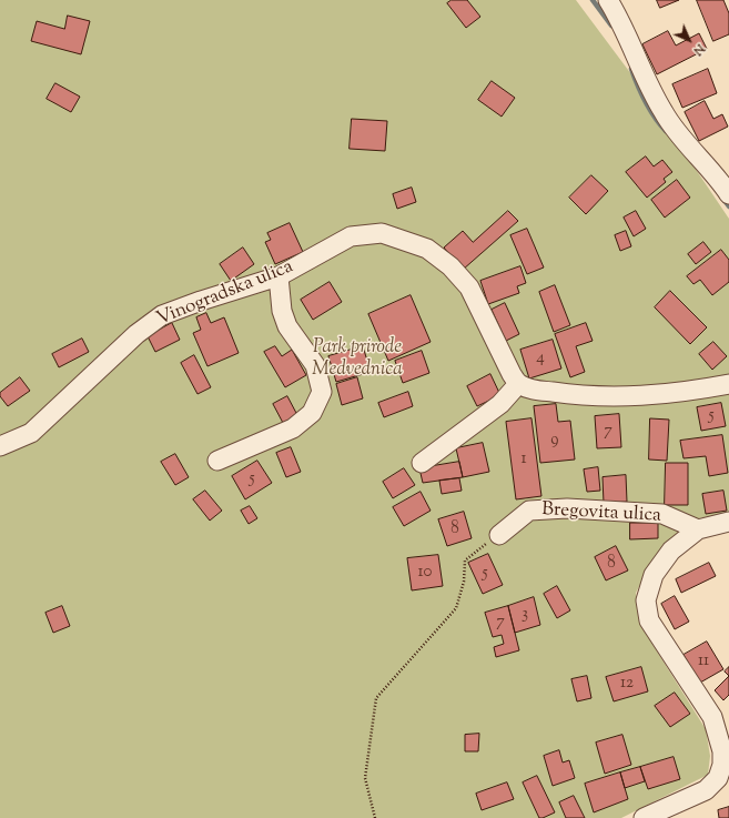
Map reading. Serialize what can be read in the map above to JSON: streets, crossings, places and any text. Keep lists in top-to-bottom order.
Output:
{
  "streets": {
    "street": ["Vinogradska ulica", "Bregovita ulica"]
  },
  "parks": ["Park prirode Medvednica"],
  "house_numbers": [
    "4",
    "5",
    "7",
    "9",
    "1",
    "5",
    "8",
    "8",
    "10",
    "5",
    "3",
    "7",
    "11",
    "12"
  ],
  "north": "bottom right"
}
